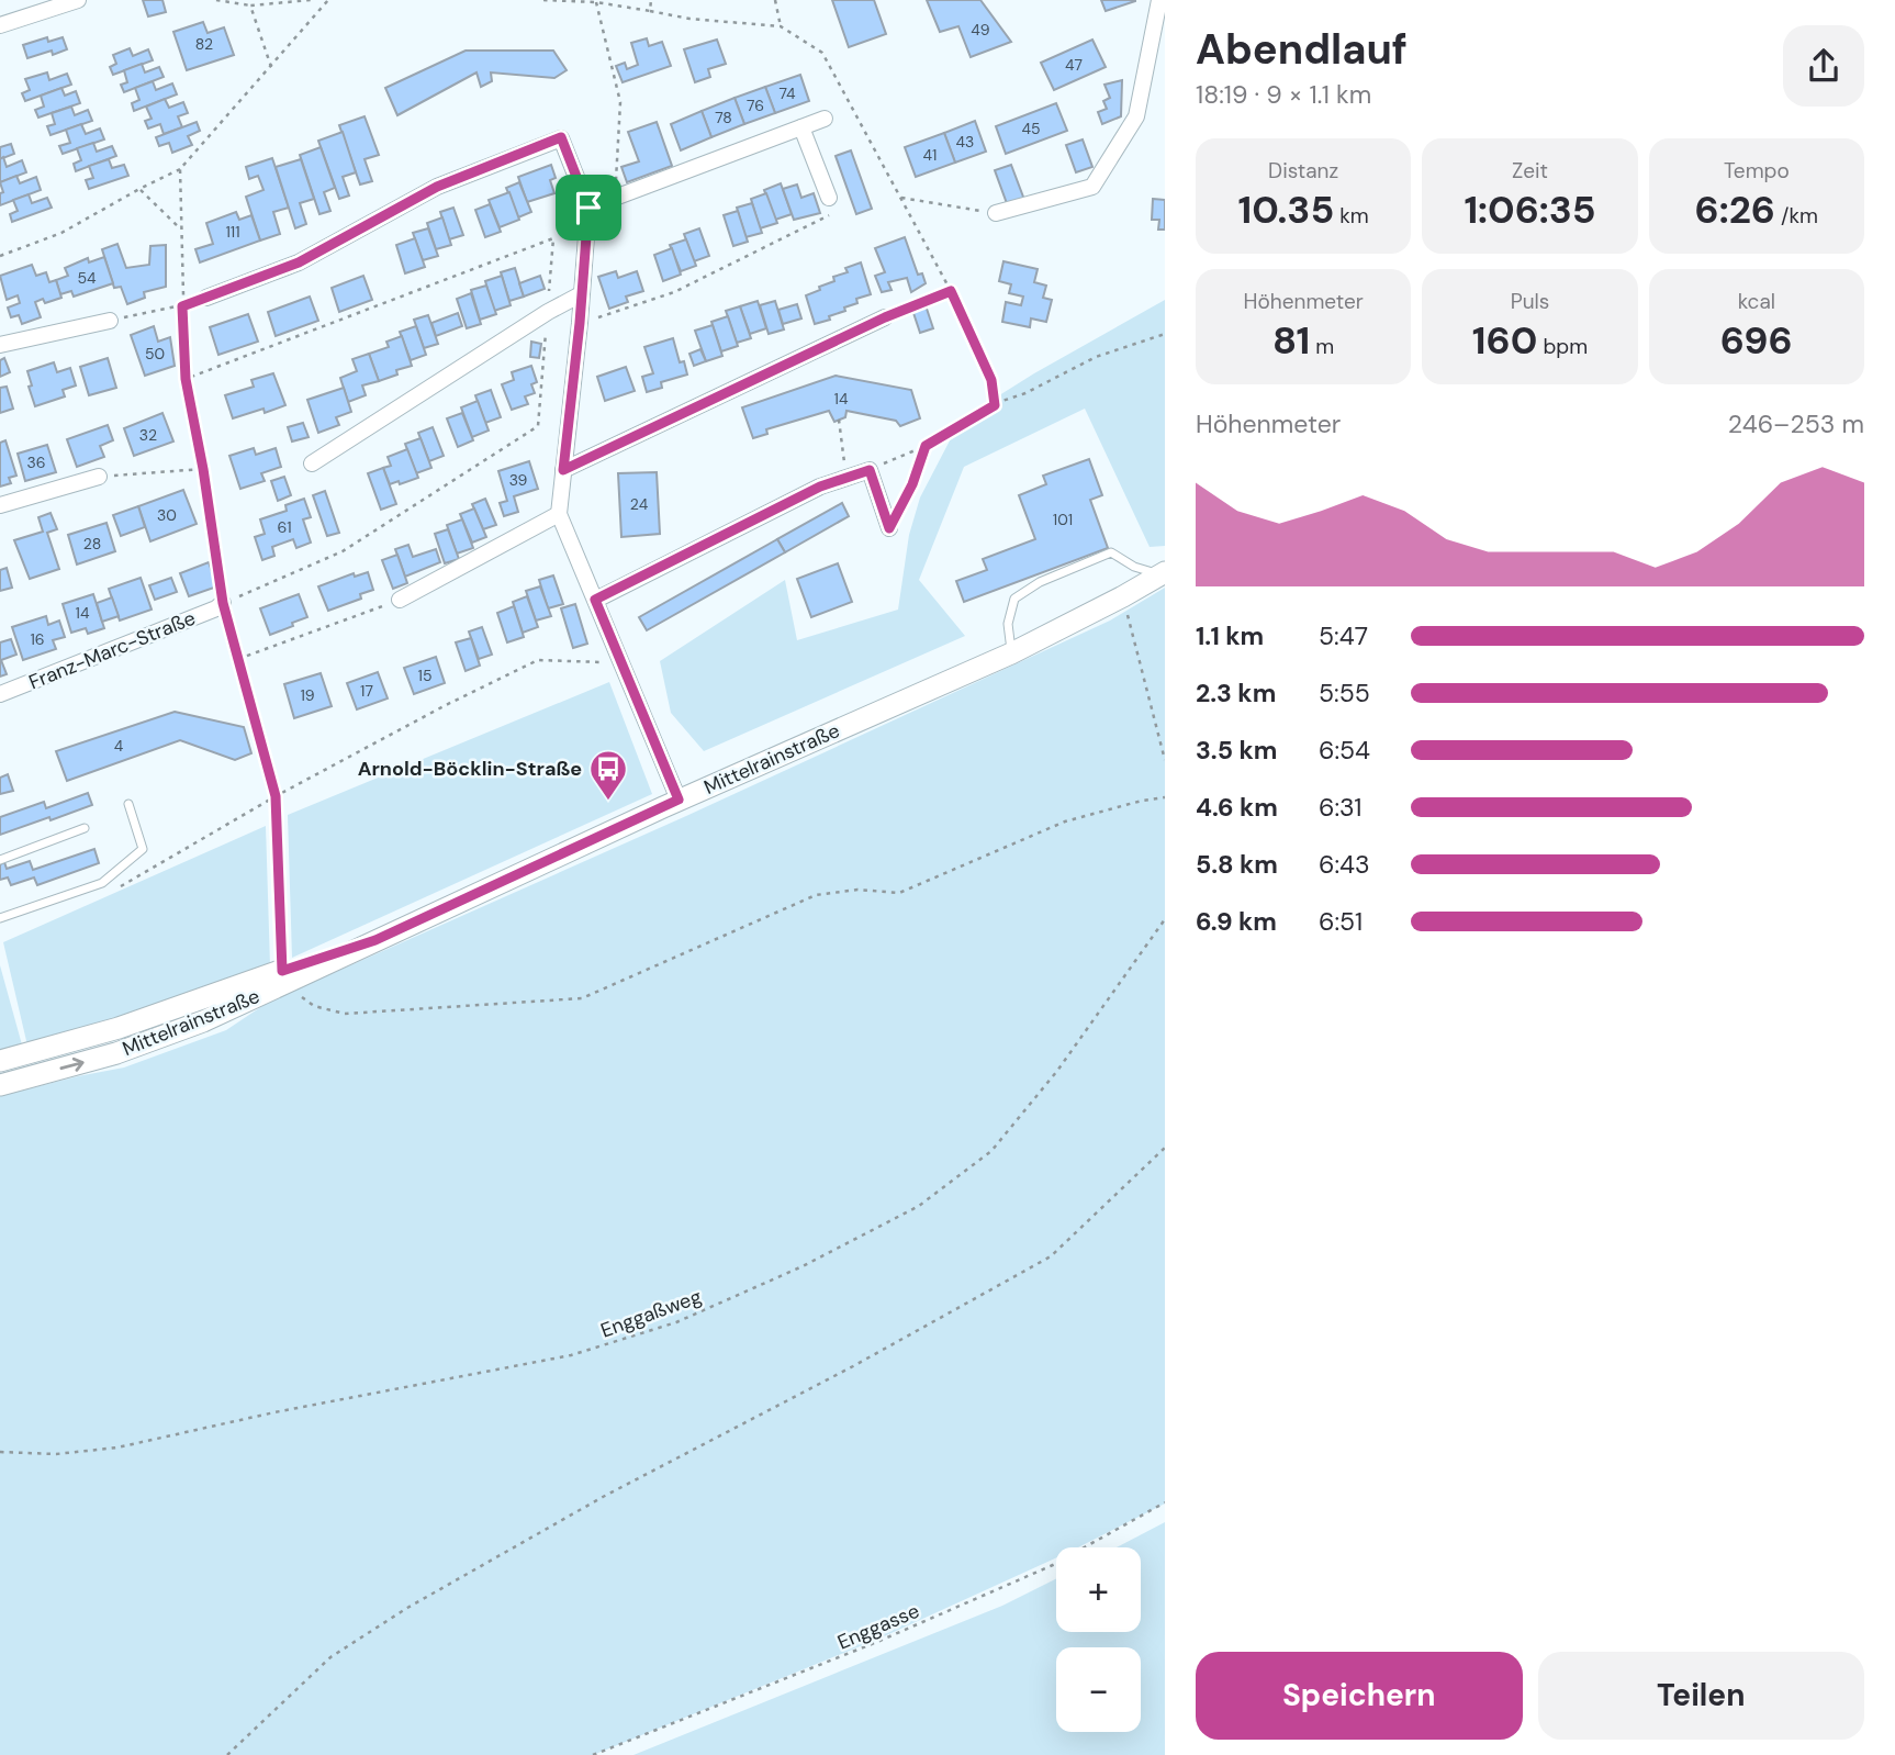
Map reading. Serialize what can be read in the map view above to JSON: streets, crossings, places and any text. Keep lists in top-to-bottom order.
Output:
{
  "streets": {
    "street": ["Franz-Marc-Straße", "Mittelrainstraße"],
    "path": ["Enggaßweg", "Enggasse"]
  },
  "places": {
    "bus stop": ["Arnold-Böcklin-Straße"]
  },
  "house_numbers": [
    "49",
    "82",
    "47",
    "74",
    "76",
    "78",
    "45",
    "43",
    "41",
    "111",
    "54",
    "50",
    "14",
    "32",
    "36",
    "39",
    "24",
    "30",
    "101",
    "61",
    "28",
    "14",
    "16",
    "15",
    "17",
    "19",
    "4"
  ],
  "page": {
    "heading": ["Abendlauf", "18:19 · 9 × 1.1 km"],
    "stats": [
      ["Distanz", "10.35 km"],
      ["Zeit", "1:06:35"],
      ["Tempo", "6:26 /km"],
      ["Höhenmeter", "81 m"],
      ["Puls", "160 bpm"],
      ["kcal", "696"]
    ],
    "chart": ["Höhenmeter", "246–253 m"],
    "list": [
      {
        "name": "1.1 km",
        "note": "5:47"
      },
      {
        "name": "2.3 km",
        "note": "5:55"
      },
      {
        "name": "3.5 km",
        "note": "6:54"
      },
      {
        "name": "4.6 km",
        "note": "6:31"
      },
      {
        "name": "5.8 km",
        "note": "6:43"
      },
      {
        "name": "6.9 km",
        "note": "6:51"
      }
    ],
    "map_buttons": ["+", "−"],
    "buttons": ["Speichern", "Teilen"]
  }
}
